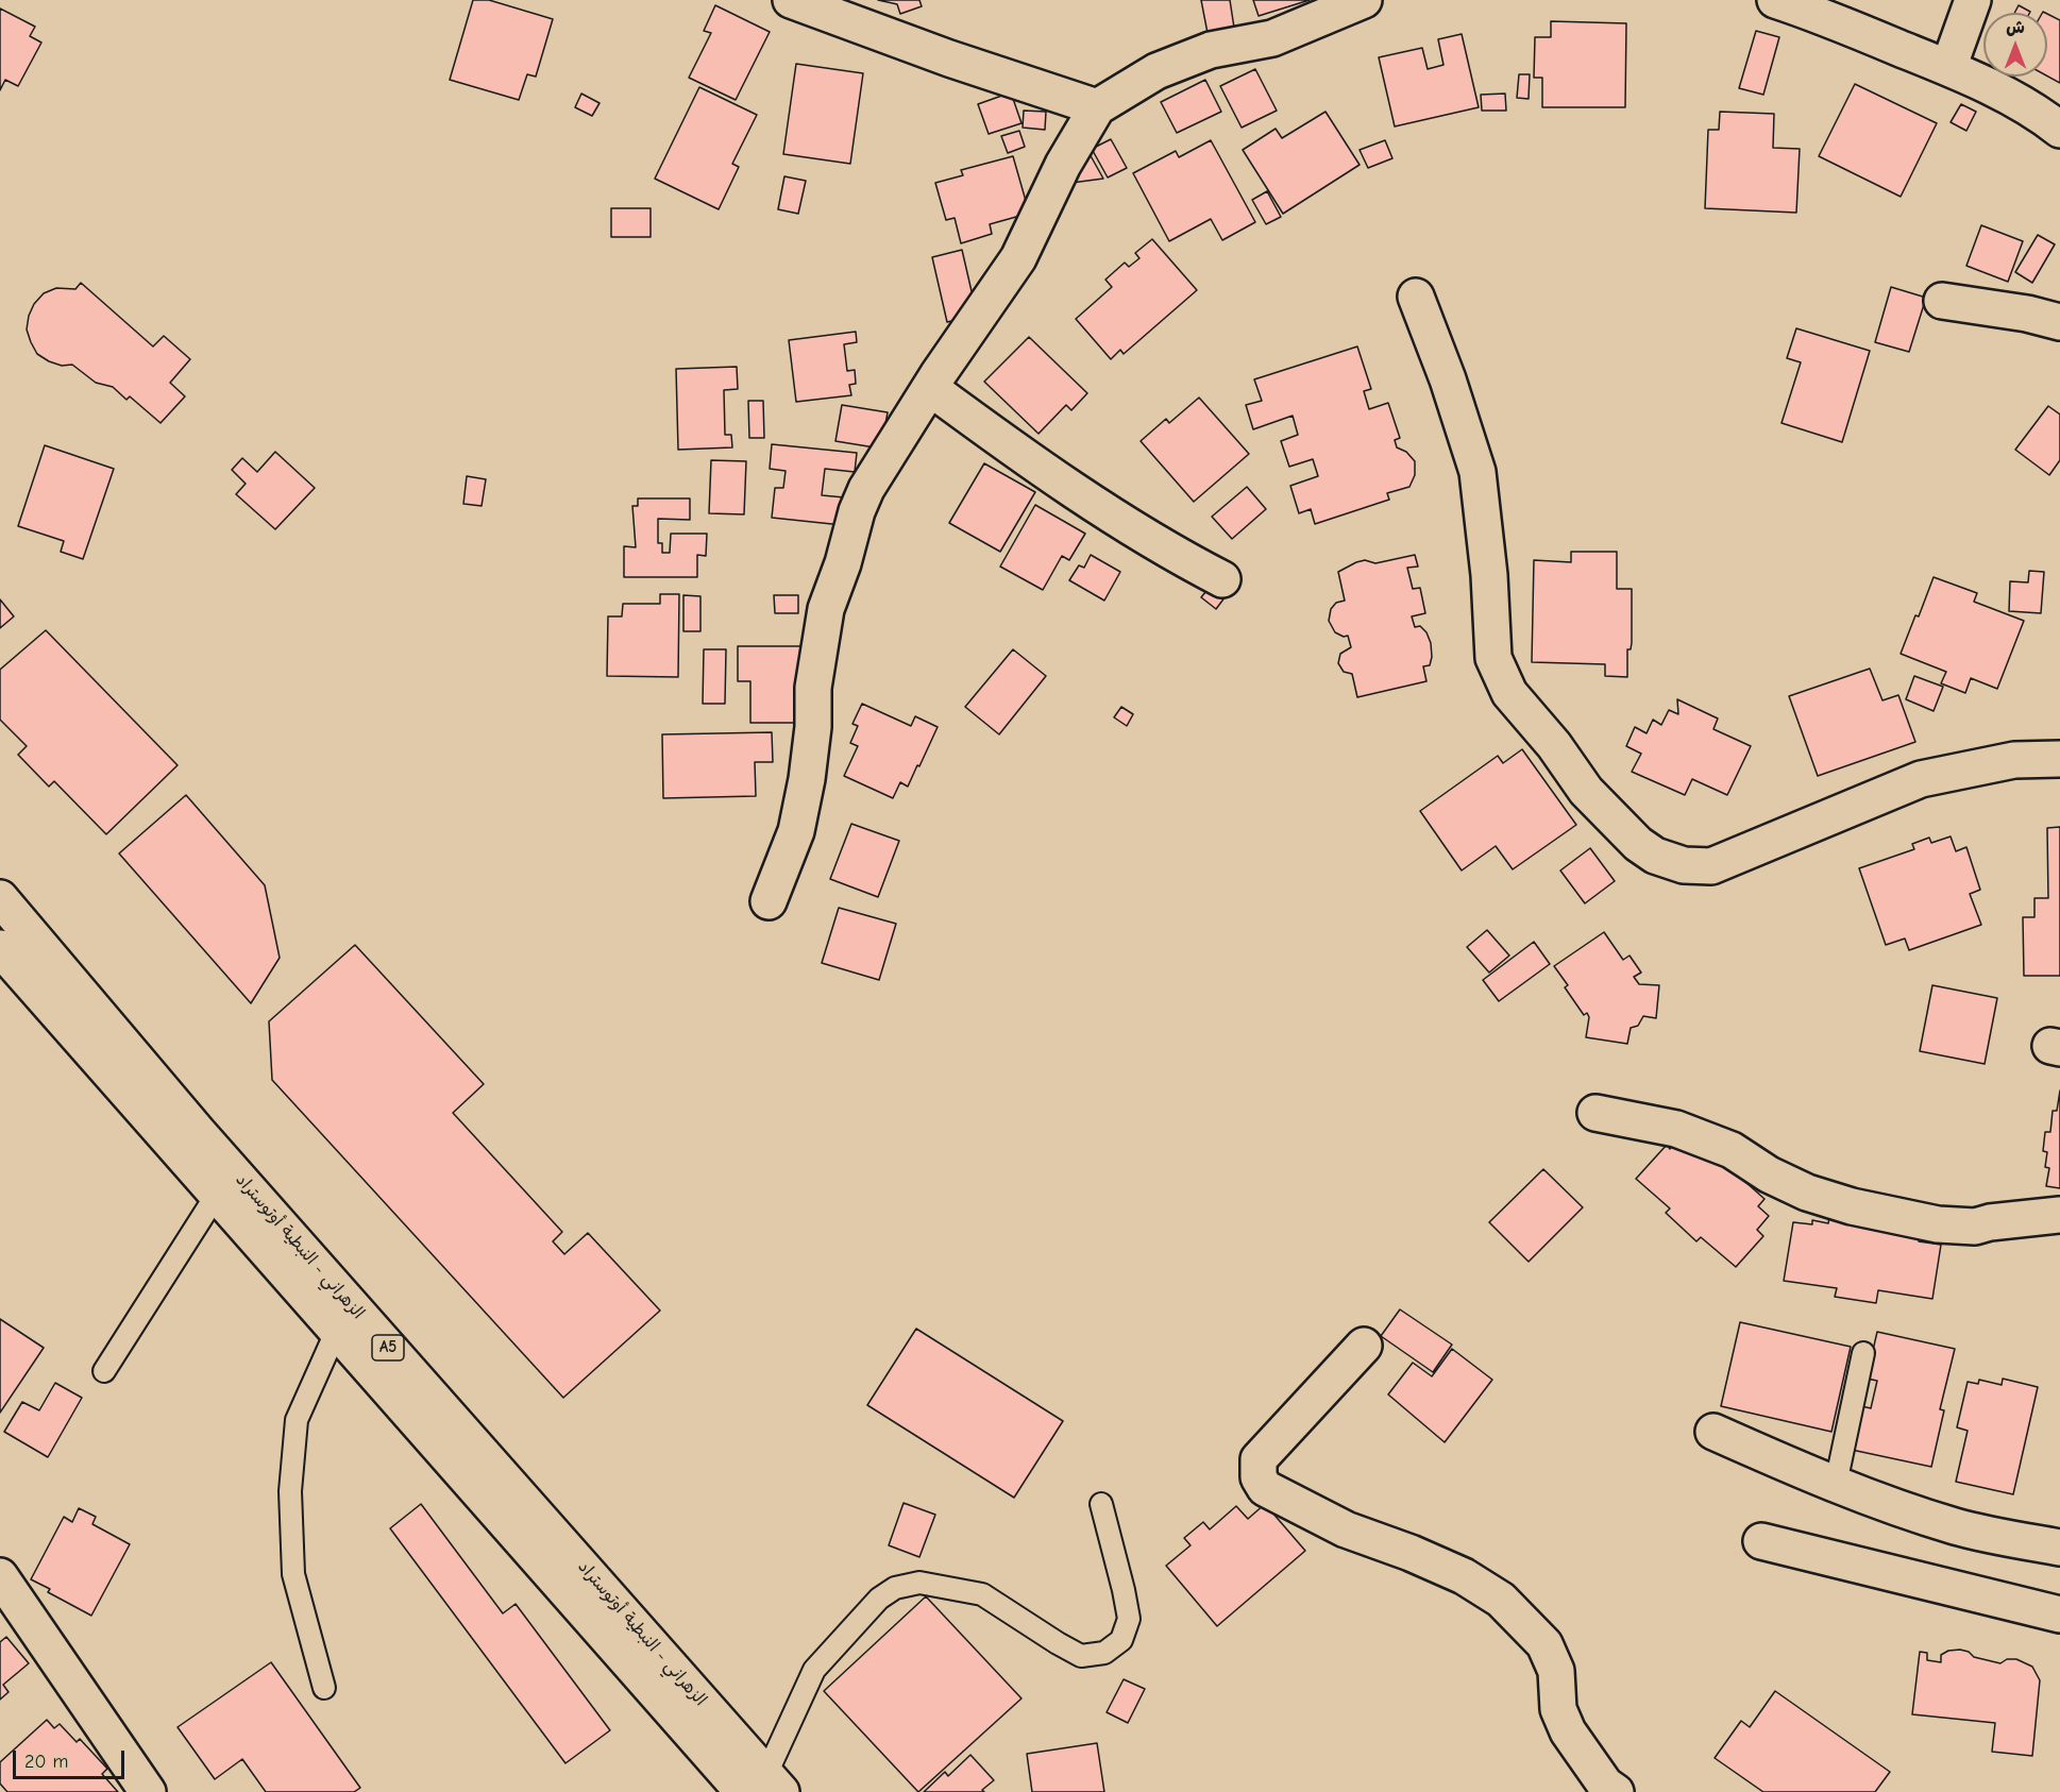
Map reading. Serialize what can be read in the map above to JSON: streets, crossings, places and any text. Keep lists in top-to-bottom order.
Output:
{
  "streets": {
    "main road": ["الزهراني - النبطية أوتوستراد", "A5"]
  },
  "scale_bar": "20 m",
  "north": "top"
}
